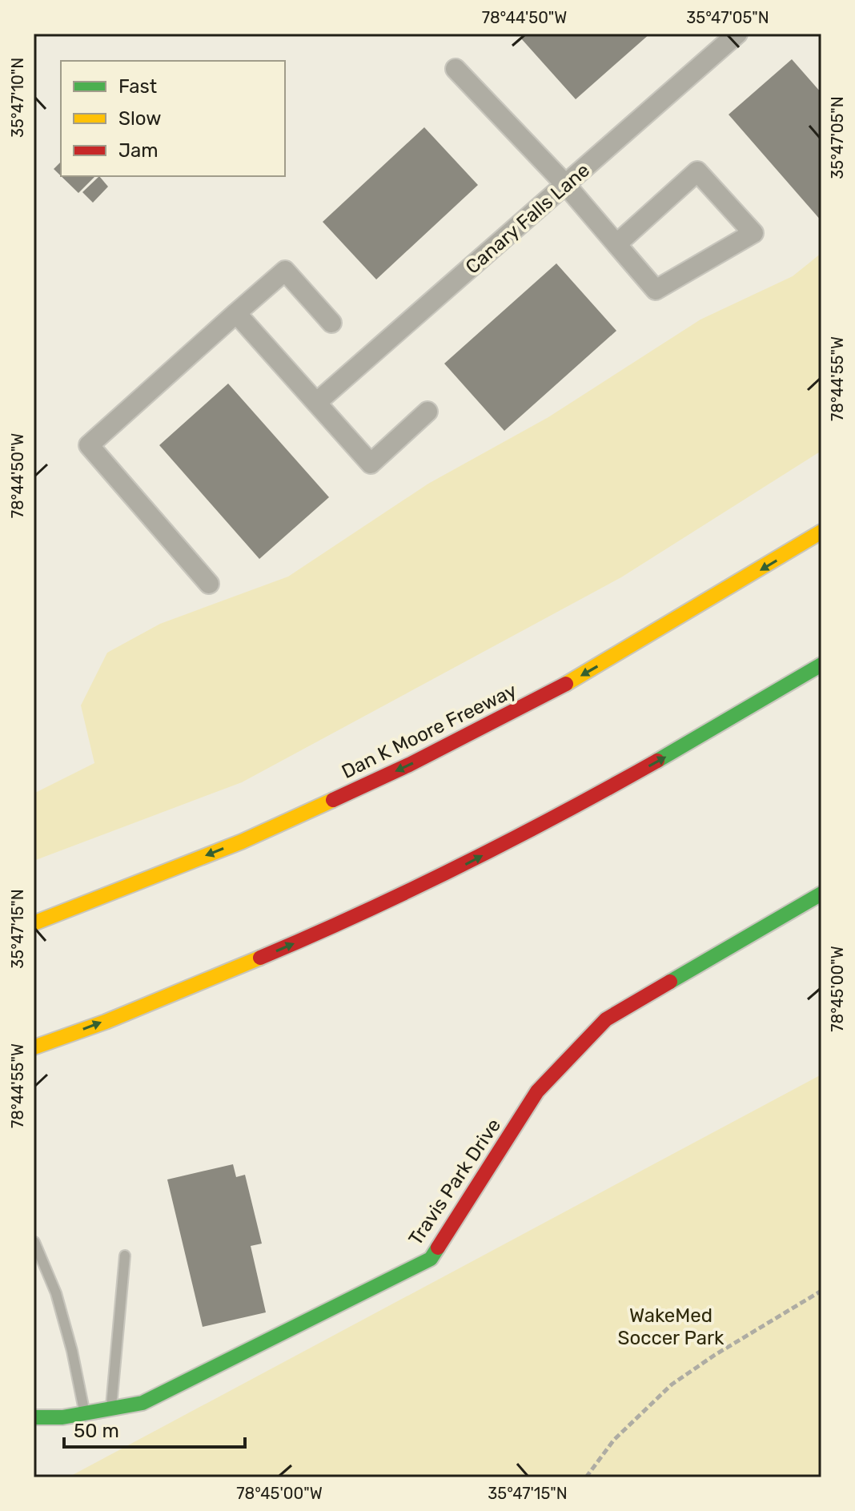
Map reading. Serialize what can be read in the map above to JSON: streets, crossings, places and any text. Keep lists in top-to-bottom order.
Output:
{
  "streets": {
    "main road": ["Dan K Moore Freeway", "Travis Park Drive"],
    "street": ["Canary Falls Lane"]
  },
  "parks": ["WakeMed Soccer Park"],
  "legend": ["Fast", "Slow", "Jam"],
  "scale_bar": "50 m",
  "coordinates": [
    "78°44'50\"W",
    "35°47'05\"N",
    "35°47'10\"N",
    "78°44'55\"W",
    "35°47'15\"N",
    "78°45'00\"W"
  ]
}
